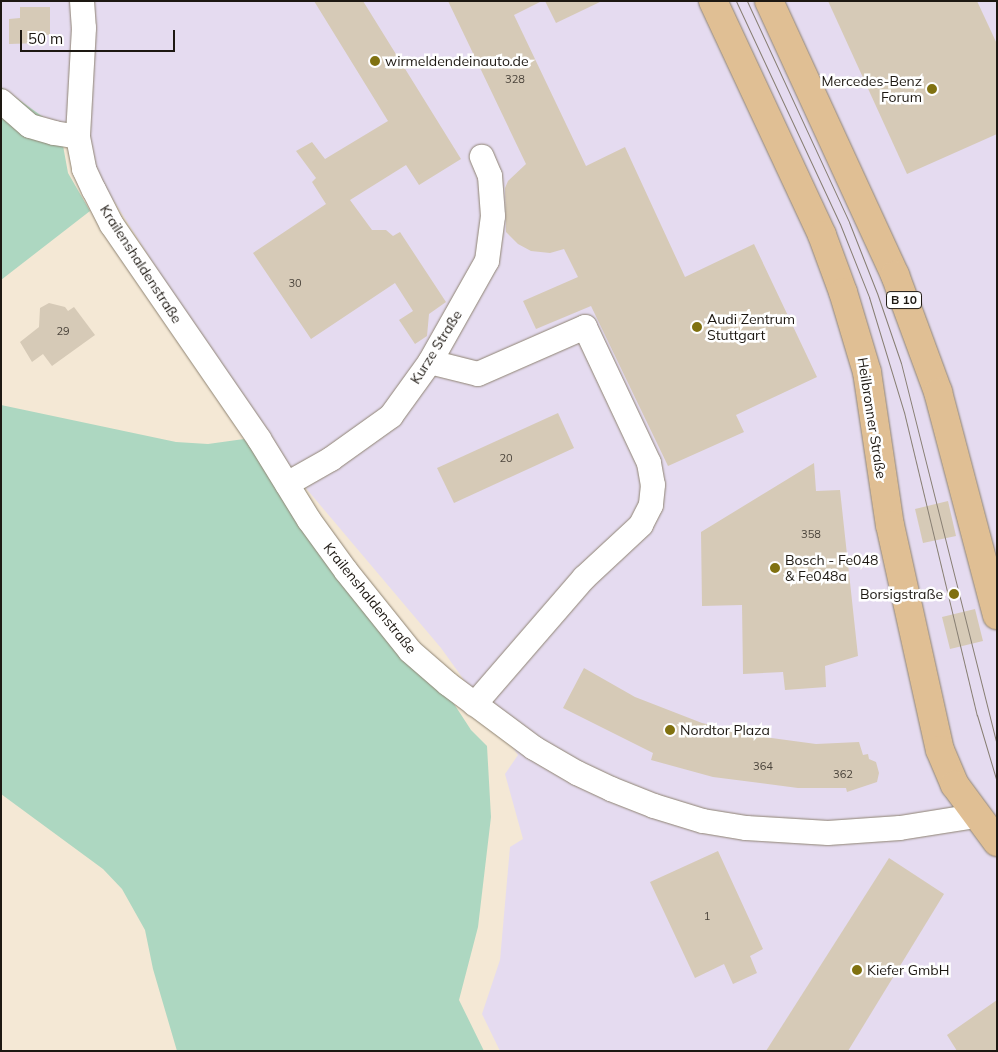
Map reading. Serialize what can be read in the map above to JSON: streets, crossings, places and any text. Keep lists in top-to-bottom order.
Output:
{
  "streets": {
    "main road": ["B 10", "Heilbronner Straße"],
    "street": ["Krailenshaldenstraße", "Kurze Straße"]
  },
  "crossings": [
    ["Krailenshaldenstraße", "Kurze Straße"],
    ["Krailenshaldenstraße", "Heilbronner Straße"]
  ],
  "places": [
    "wirmeldendeinauto.de",
    "Mercedes-Benz Forum",
    "Audi Zentrum Stuttgart",
    "Bosch - Fe048 & Fe048a",
    "Borsigstraße",
    "Nordtor Plaza",
    "Kiefer GmbH"
  ],
  "house_numbers": [
    "328",
    "30",
    "29",
    "20",
    "358",
    "364",
    "362",
    "1"
  ],
  "scale_bar": "50 m"
}
